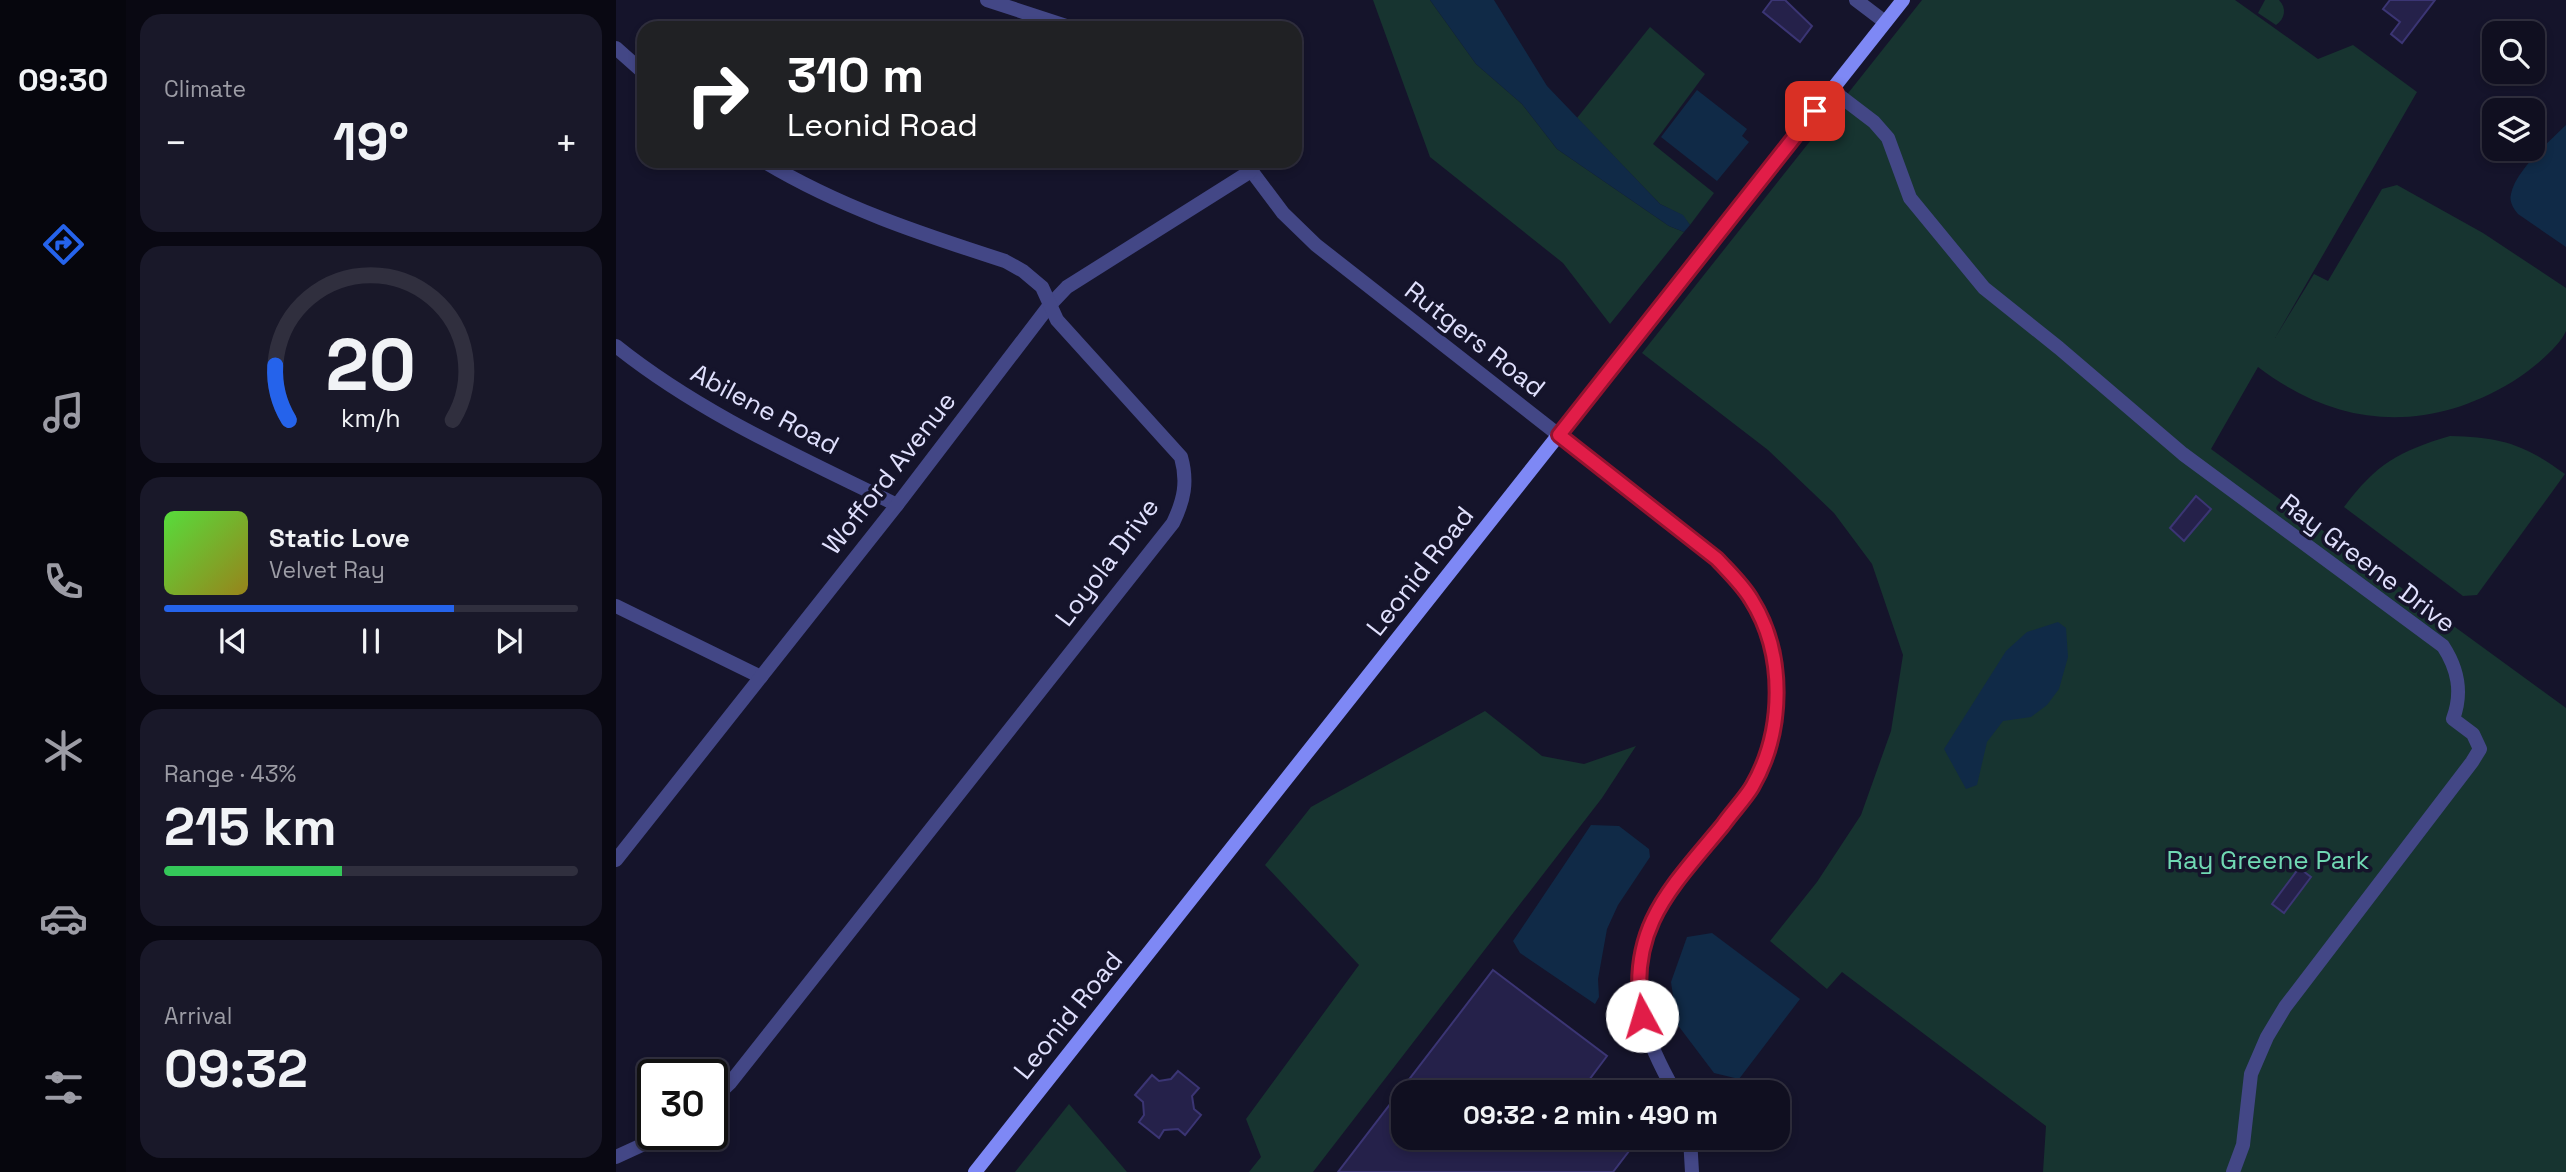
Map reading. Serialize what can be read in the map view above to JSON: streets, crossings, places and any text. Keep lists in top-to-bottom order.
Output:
{
  "streets": {
    "street": [
      "Rutgers Road",
      "Abilene Road",
      "Wofford Avenue",
      "Loyola Drive",
      "Ray Greene Drive",
      "Leonid Road"
    ]
  },
  "crossings": [
    ["Rutgers Road", "Leonid Road"],
    ["Abilene Road", "Wofford Avenue"],
    ["Wofford Avenue", "Loyola Drive"],
    ["Ray Greene Drive", "Leonid Road"]
  ],
  "parks": ["Ray Greene Park"],
  "page": {
    "tabs": "09:30",
    "tile": [
      "Climate",
      ["Range · 43%", "215 km"],
      ["Arrival", "09:32"]
    ],
    "turn": ["310 m", "Leonid Road"],
    "heat": ["−", "19°", "+"],
    "song": ["Static Love", "Velvet Ray"],
    "limit": "30",
    "trip": "09:32 · 2 min · 490 m",
    "gauge": ["20", "km/h"]
  }
}
